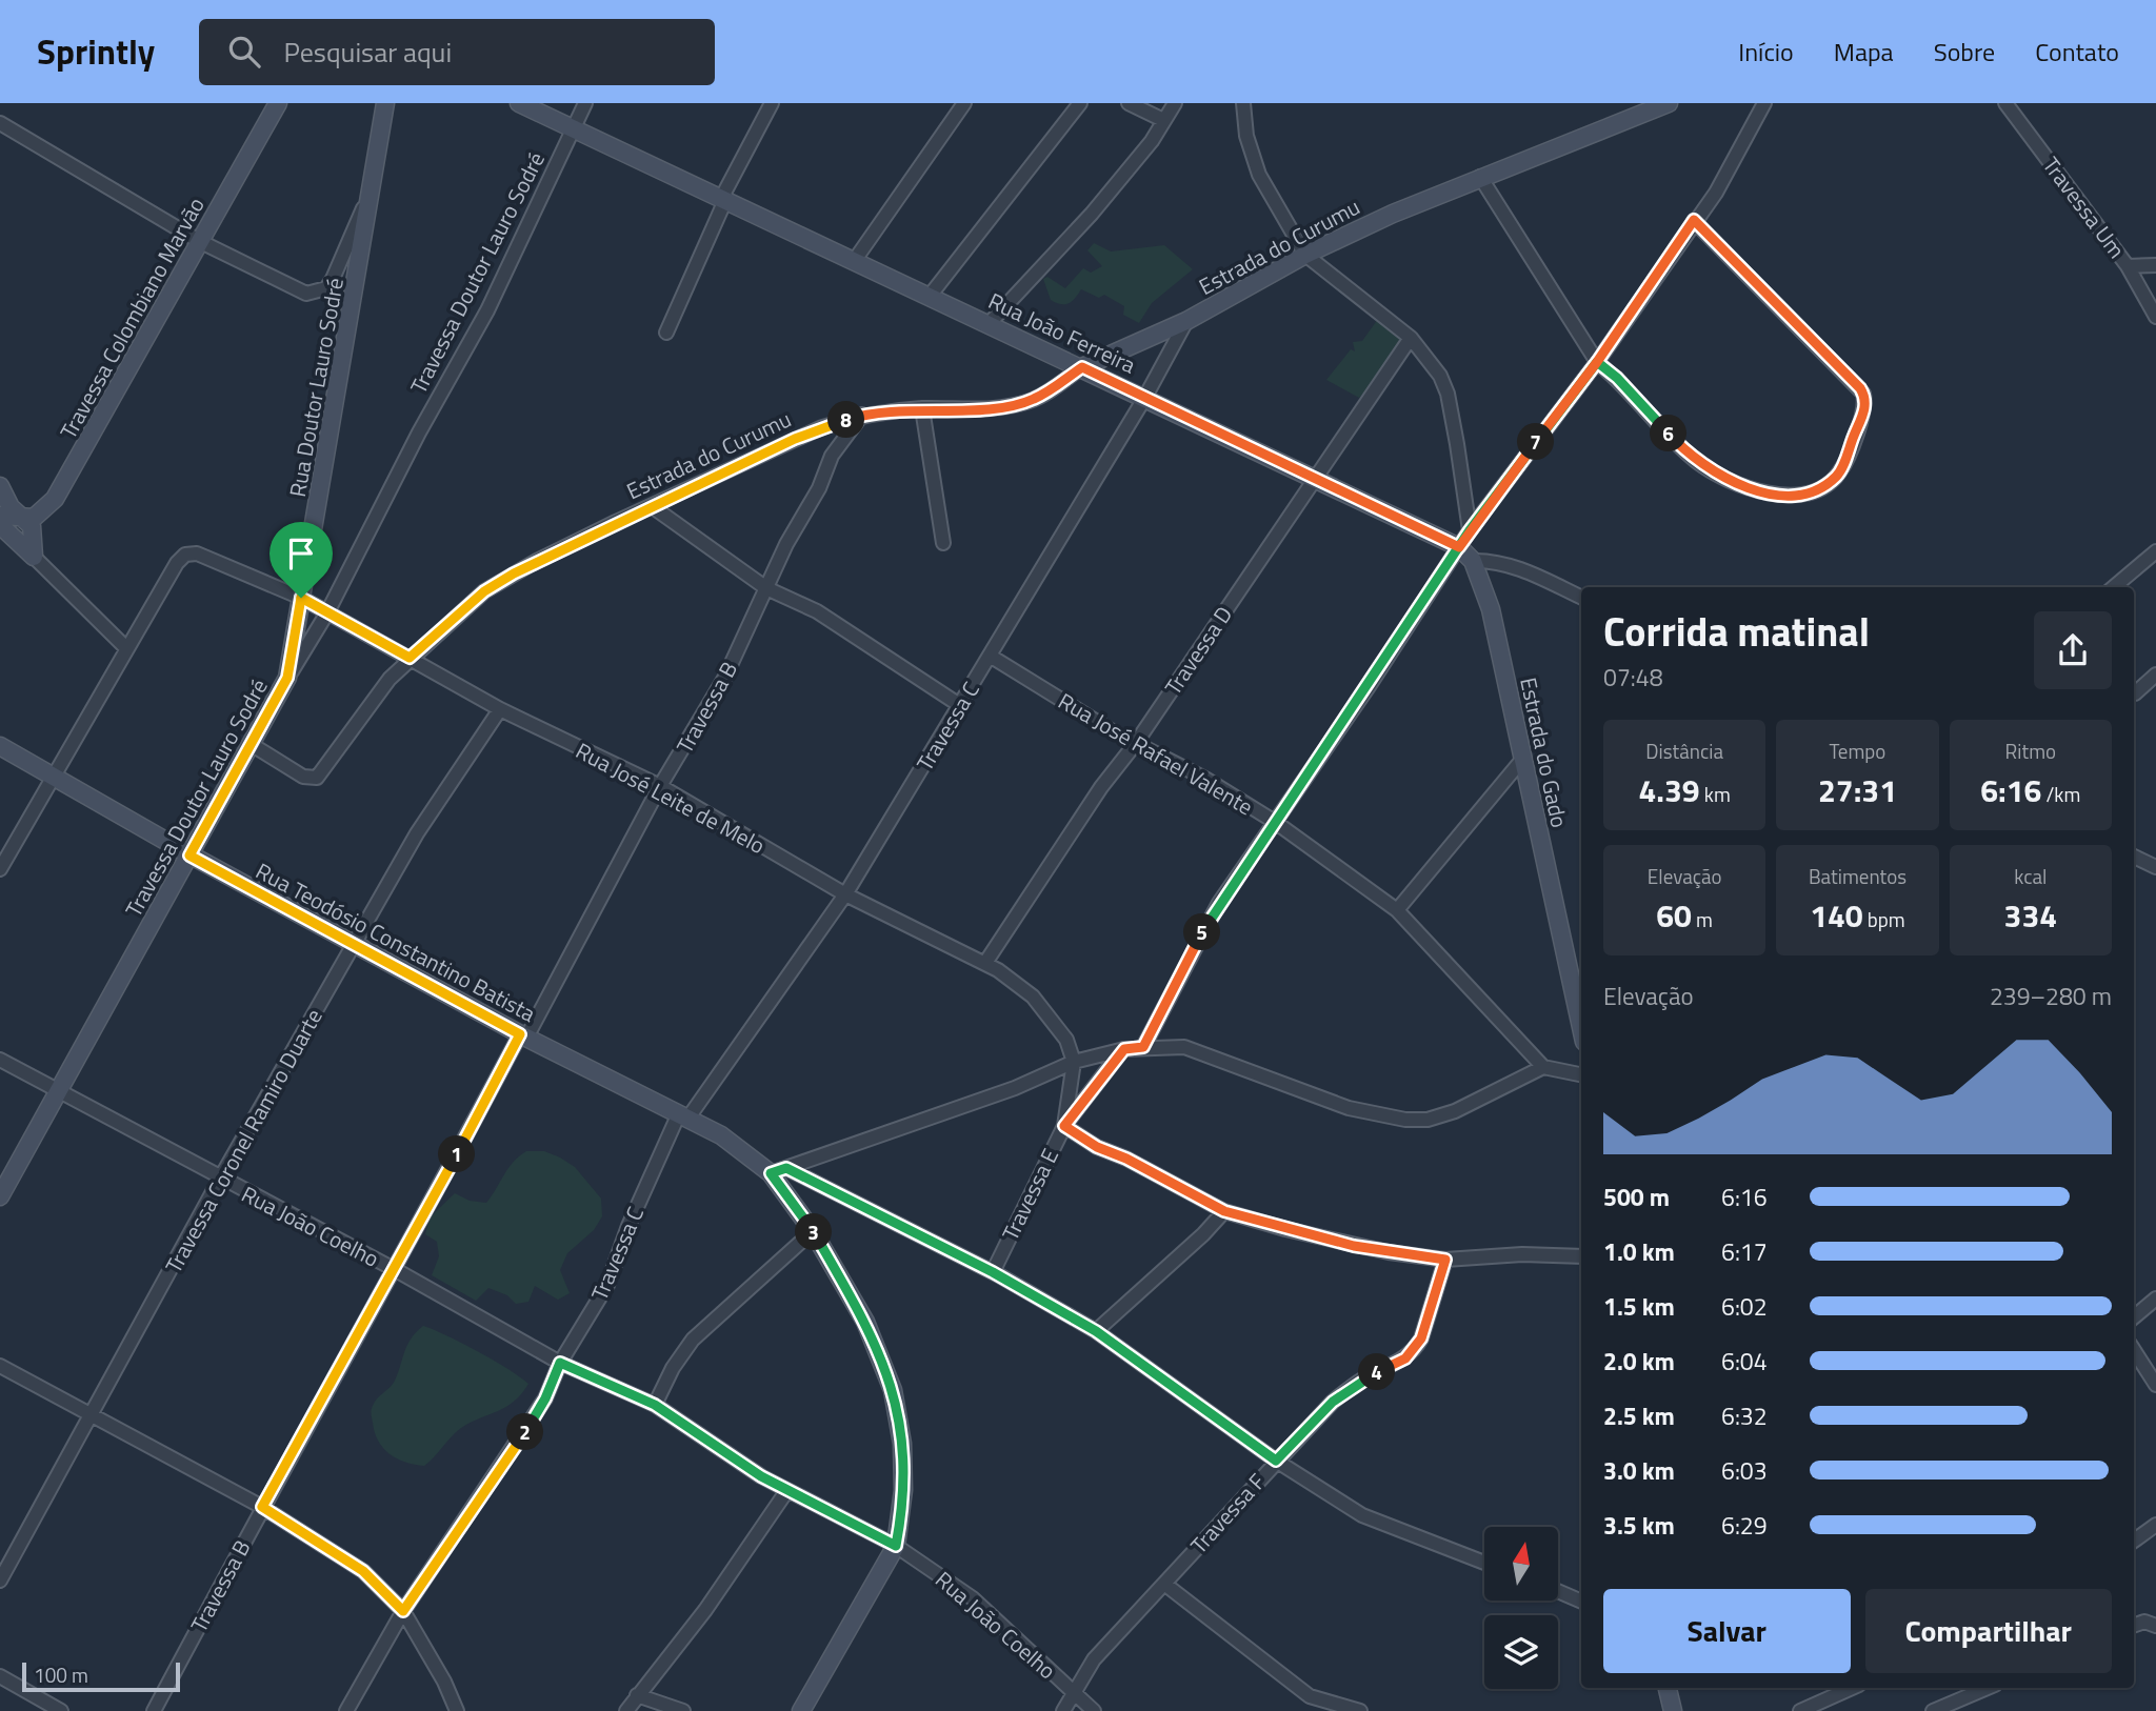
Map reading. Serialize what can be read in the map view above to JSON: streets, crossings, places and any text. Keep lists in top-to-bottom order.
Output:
{
  "streets": {
    "street": [
      "Travessa Um",
      "Estrada do Curumu",
      "Travessa Doutor Lauro Sodré",
      "Travessa Colombiano Marvão",
      "Rua João Ferreira",
      "Rua Doutor Lauro Sodré",
      "Travessa D",
      "Travessa B",
      "Travessa C",
      "Estrada do Gado",
      "Rua José Rafael Valente",
      "Rua José Leite de Melo",
      "Rua Teodósio Constantino Batista",
      "Travessa Coronel Ramiro Duarte",
      "Travessa E",
      "Rua João Coelho",
      "Travessa F"
    ]
  },
  "crossings": [
    ["Estrada do Curumu", "Travessa Doutor Lauro Sodré"],
    ["Estrada do Curumu", "Rua João Ferreira"],
    ["Estrada do Curumu", "Travessa B"],
    ["Estrada do Curumu", "Travessa C"],
    ["Estrada do Curumu", "Rua José Leite de Melo"],
    ["Travessa Doutor Lauro Sodré", "Rua João Ferreira"],
    ["Travessa Doutor Lauro Sodré", "Rua Doutor Lauro Sodré"],
    ["Travessa Doutor Lauro Sodré", "Rua José Leite de Melo"],
    ["Travessa Doutor Lauro Sodré", "Rua Teodósio Constantino Batista"],
    ["Travessa Doutor Lauro Sodré", "Rua João Coelho"],
    ["Rua João Ferreira", "Travessa D"],
    ["Rua João Ferreira", "Travessa C"],
    ["Rua João Ferreira", "Estrada do Gado"],
    ["Rua Doutor Lauro Sodré", "Rua José Leite de Melo"],
    ["Travessa D", "Rua José Rafael Valente"],
    ["Travessa D", "Rua José Leite de Melo"],
    ["Travessa B", "Rua José Leite de Melo"],
    ["Travessa B", "Rua Teodósio Constantino Batista"],
    ["Travessa B", "Rua João Coelho"],
    ["Travessa C", "Rua José Rafael Valente"],
    ["Travessa C", "Rua José Leite de Melo"],
    ["Travessa C", "Rua Teodósio Constantino Batista"],
    ["Travessa C", "Rua João Coelho"],
    ["Rua José Leite de Melo", "Travessa Coronel Ramiro Duarte"],
    ["Rua Teodósio Constantino Batista", "Travessa Coronel Ramiro Duarte"],
    ["Rua Teodósio Constantino Batista", "Travessa E"],
    ["Rua Teodósio Constantino Batista", "Travessa F"],
    ["Travessa Coronel Ramiro Duarte", "Rua João Coelho"],
    ["Rua João Coelho", "Travessa F"]
  ],
  "scale_bar": "100 m",
  "north": "top",
  "page": {
    "header": "Sprintly",
    "search": "Pesquisar aqui",
    "nav": [
      "Início",
      "Mapa",
      "Sobre",
      "Contato"
    ],
    "pins": [
      "8",
      "6",
      "7",
      "5",
      "1",
      "3",
      "4",
      "2"
    ],
    "heading": ["Corrida matinal", "07:48"],
    "stats": [
      ["Distância", "4.39 km"],
      ["Tempo", "27:31"],
      ["Ritmo", "6:16 /km"],
      ["Elevação", "60 m"],
      ["Batimentos", "140 bpm"],
      ["kcal", "334"]
    ],
    "chart": ["Elevação", "239–280 m"],
    "list": [
      {
        "name": "500 m",
        "note": "6:16"
      },
      {
        "name": "1.0 km",
        "note": "6:17"
      },
      {
        "name": "1.5 km",
        "note": "6:02"
      },
      {
        "name": "2.0 km",
        "note": "6:04"
      },
      {
        "name": "2.5 km",
        "note": "6:32"
      },
      {
        "name": "3.0 km",
        "note": "6:03"
      },
      {
        "name": "3.5 km",
        "note": "6:29"
      }
    ],
    "buttons": ["Salvar", "Compartilhar"],
    "scale": "100 m"
  }
}
